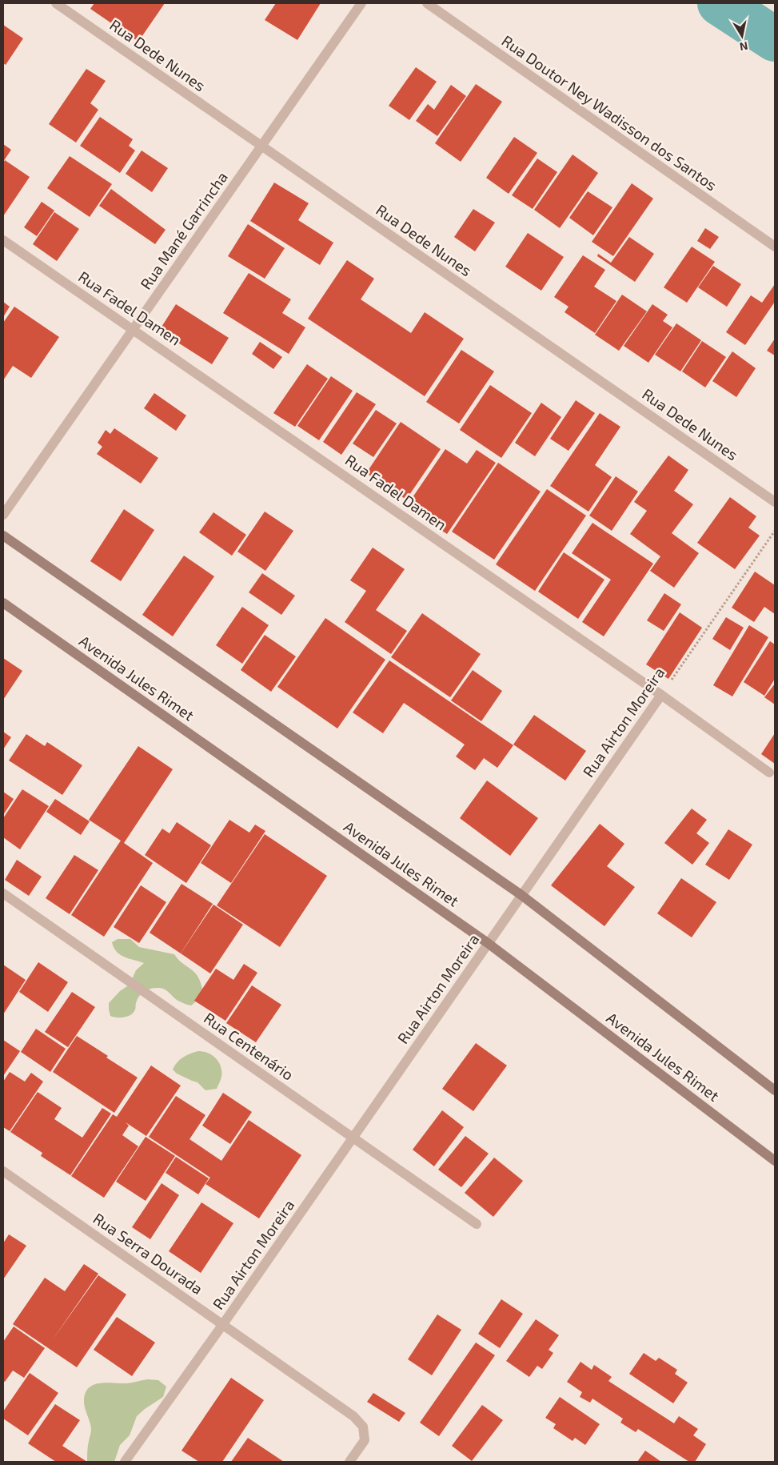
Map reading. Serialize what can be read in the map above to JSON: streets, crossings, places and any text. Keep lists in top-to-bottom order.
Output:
{
  "streets": {
    "main road": ["Avenida Jules Rimet"],
    "street": [
      "Rua Dede Nunes",
      "Rua Doutor Ney Wadisson dos Santos",
      "Rua Mané Garrincha",
      "Rua Fadel Damen",
      "Rua Airton Moreira",
      "Rua Centenário",
      "Rua Serra Dourada"
    ]
  },
  "crossings": [
    ["Rua Dede Nunes", "Rua Mané Garrincha"],
    ["Rua Mané Garrincha", "Rua Fadel Damen"],
    ["Rua Fadel Damen", "Rua Airton Moreira"],
    ["Avenida Jules Rimet", "Rua Airton Moreira"],
    ["Rua Airton Moreira", "Rua Centenário"],
    ["Rua Airton Moreira", "Rua Serra Dourada"]
  ],
  "north": "bottom"
}
